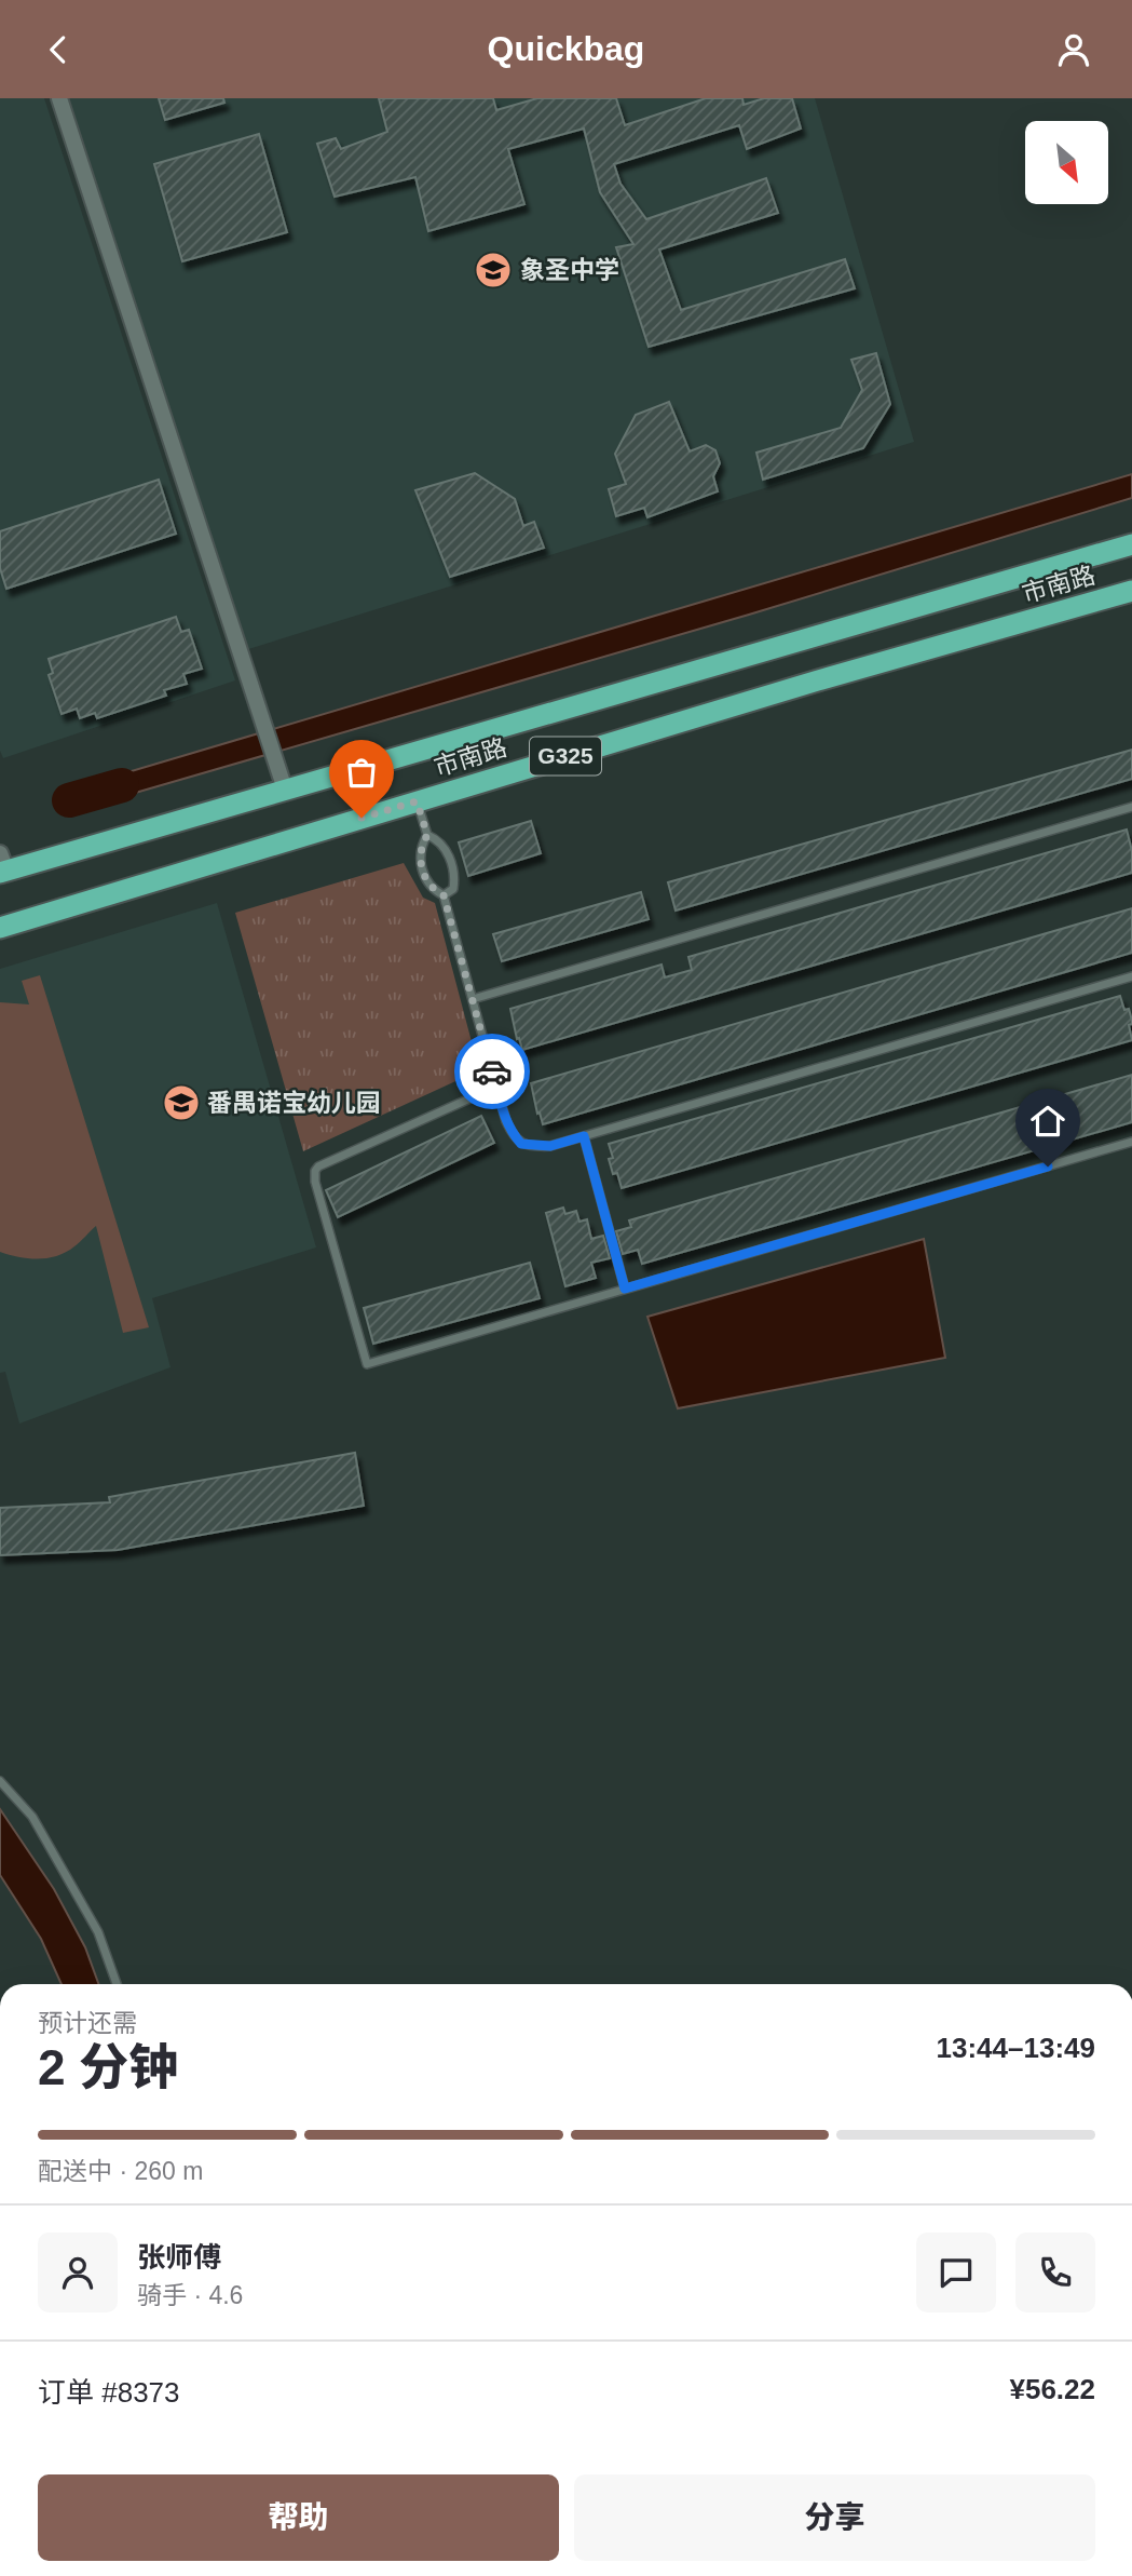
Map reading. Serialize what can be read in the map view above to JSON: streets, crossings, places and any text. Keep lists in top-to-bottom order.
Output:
{
  "streets": {
    "highway": ["市南路", "G325"]
  },
  "places": {
    "school or university": ["象圣中学", "番禺诺宝幼儿园"]
  },
  "north": "bottom right",
  "page": {
    "header": "Quickbag",
    "heading": ["2 分钟", "预计还需", "13:44–13:49"],
    "panel": [
      "张师傅",
      "骑手 · 4.6",
      "订单 #8373",
      "¥56.22"
    ],
    "bar": "配送中 · 260 m",
    "buttons": ["帮助", "分享"]
  }
}
